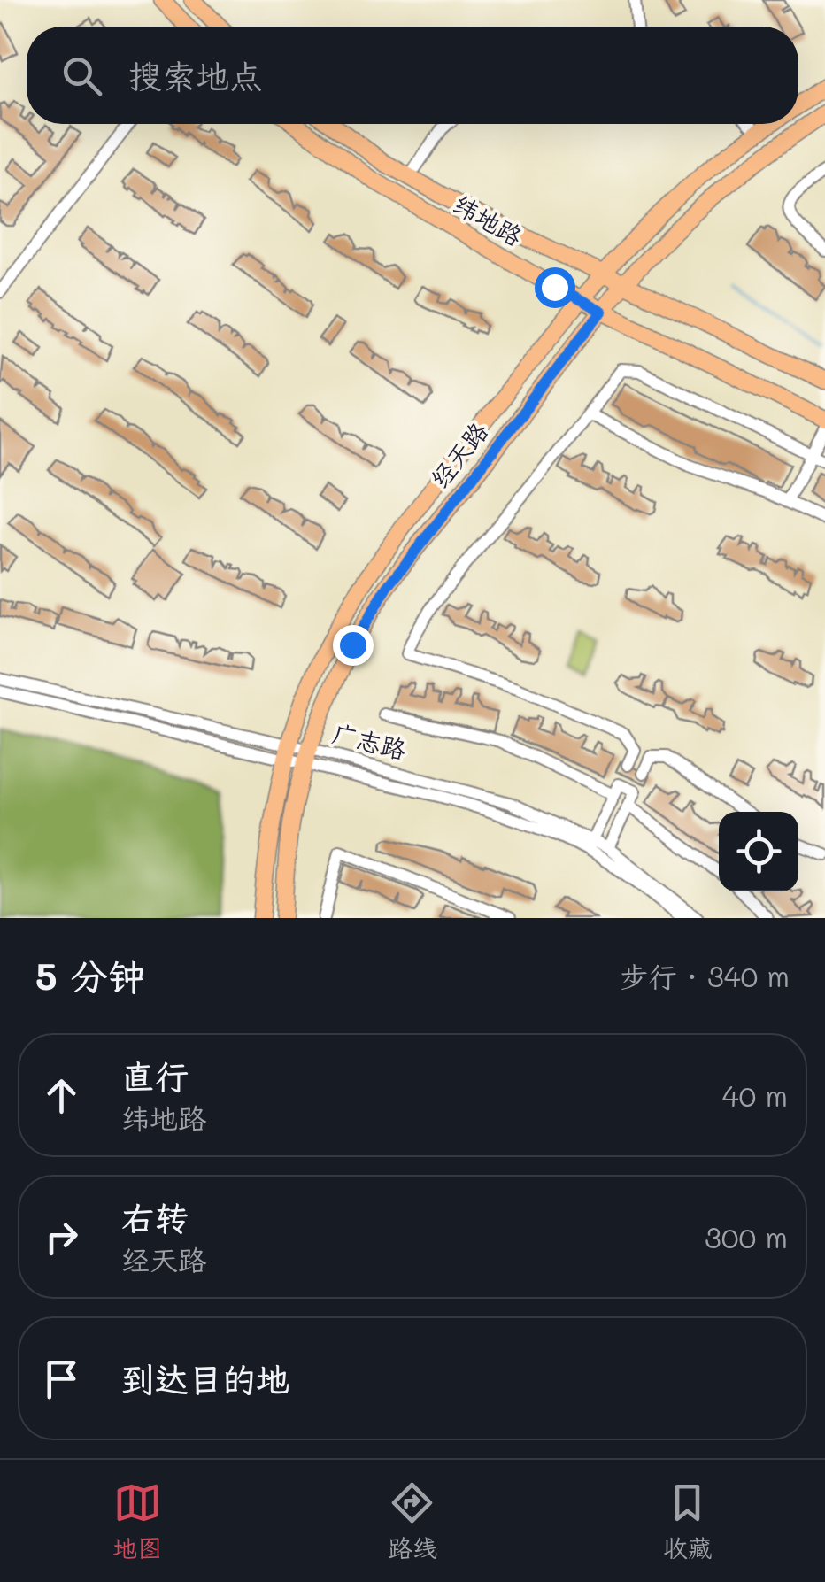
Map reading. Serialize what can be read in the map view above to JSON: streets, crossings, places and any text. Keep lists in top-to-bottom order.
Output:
{
  "streets": {
    "main road": ["纬地路", "经天路"],
    "street": ["广志路"]
  },
  "crossings": [
    ["纬地路", "经天路"],
    ["经天路", "广志路"]
  ],
  "page": {
    "search": "搜索地点",
    "heading": ["5 分钟", "步行 · 340 m"],
    "list": [
      ["直行", "纬地路", "40 m"],
      ["右转", "经天路", "300 m"],
      "到达目的地"
    ],
    "nav": ["地图", "路线", "收藏"]
  }
}
